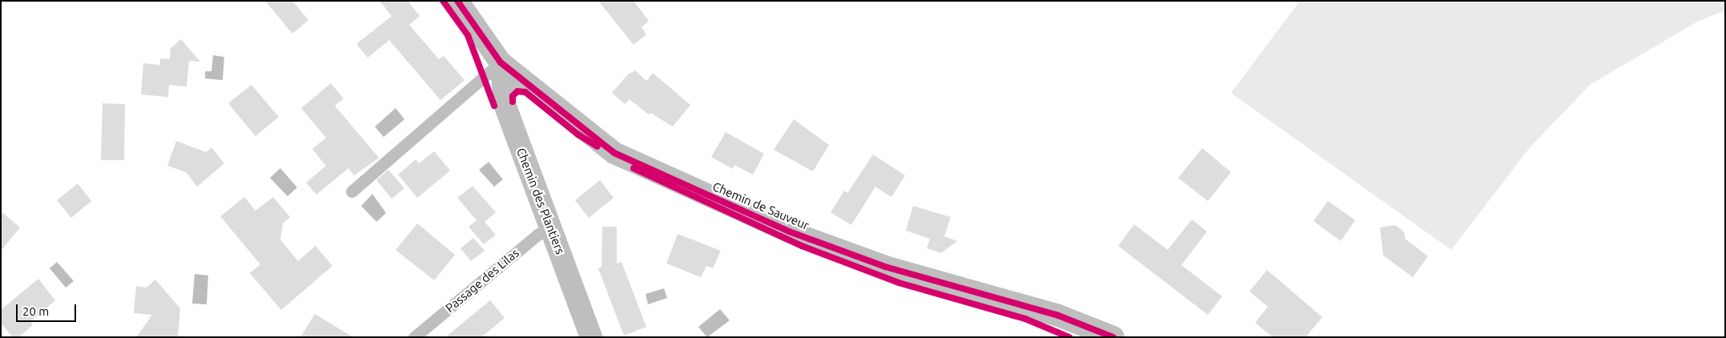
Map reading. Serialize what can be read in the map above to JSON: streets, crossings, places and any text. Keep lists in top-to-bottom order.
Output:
{
  "streets": {
    "street": ["Chemin des Plantiers", "Chemin de Sauveur"],
    "lane": ["Passage des Lilas"]
  },
  "crossings": [
    ["Chemin des Plantiers", "Chemin de Sauveur"],
    ["Chemin des Plantiers", "Passage des Lilas"]
  ],
  "scale_bar": "20 m"
}
